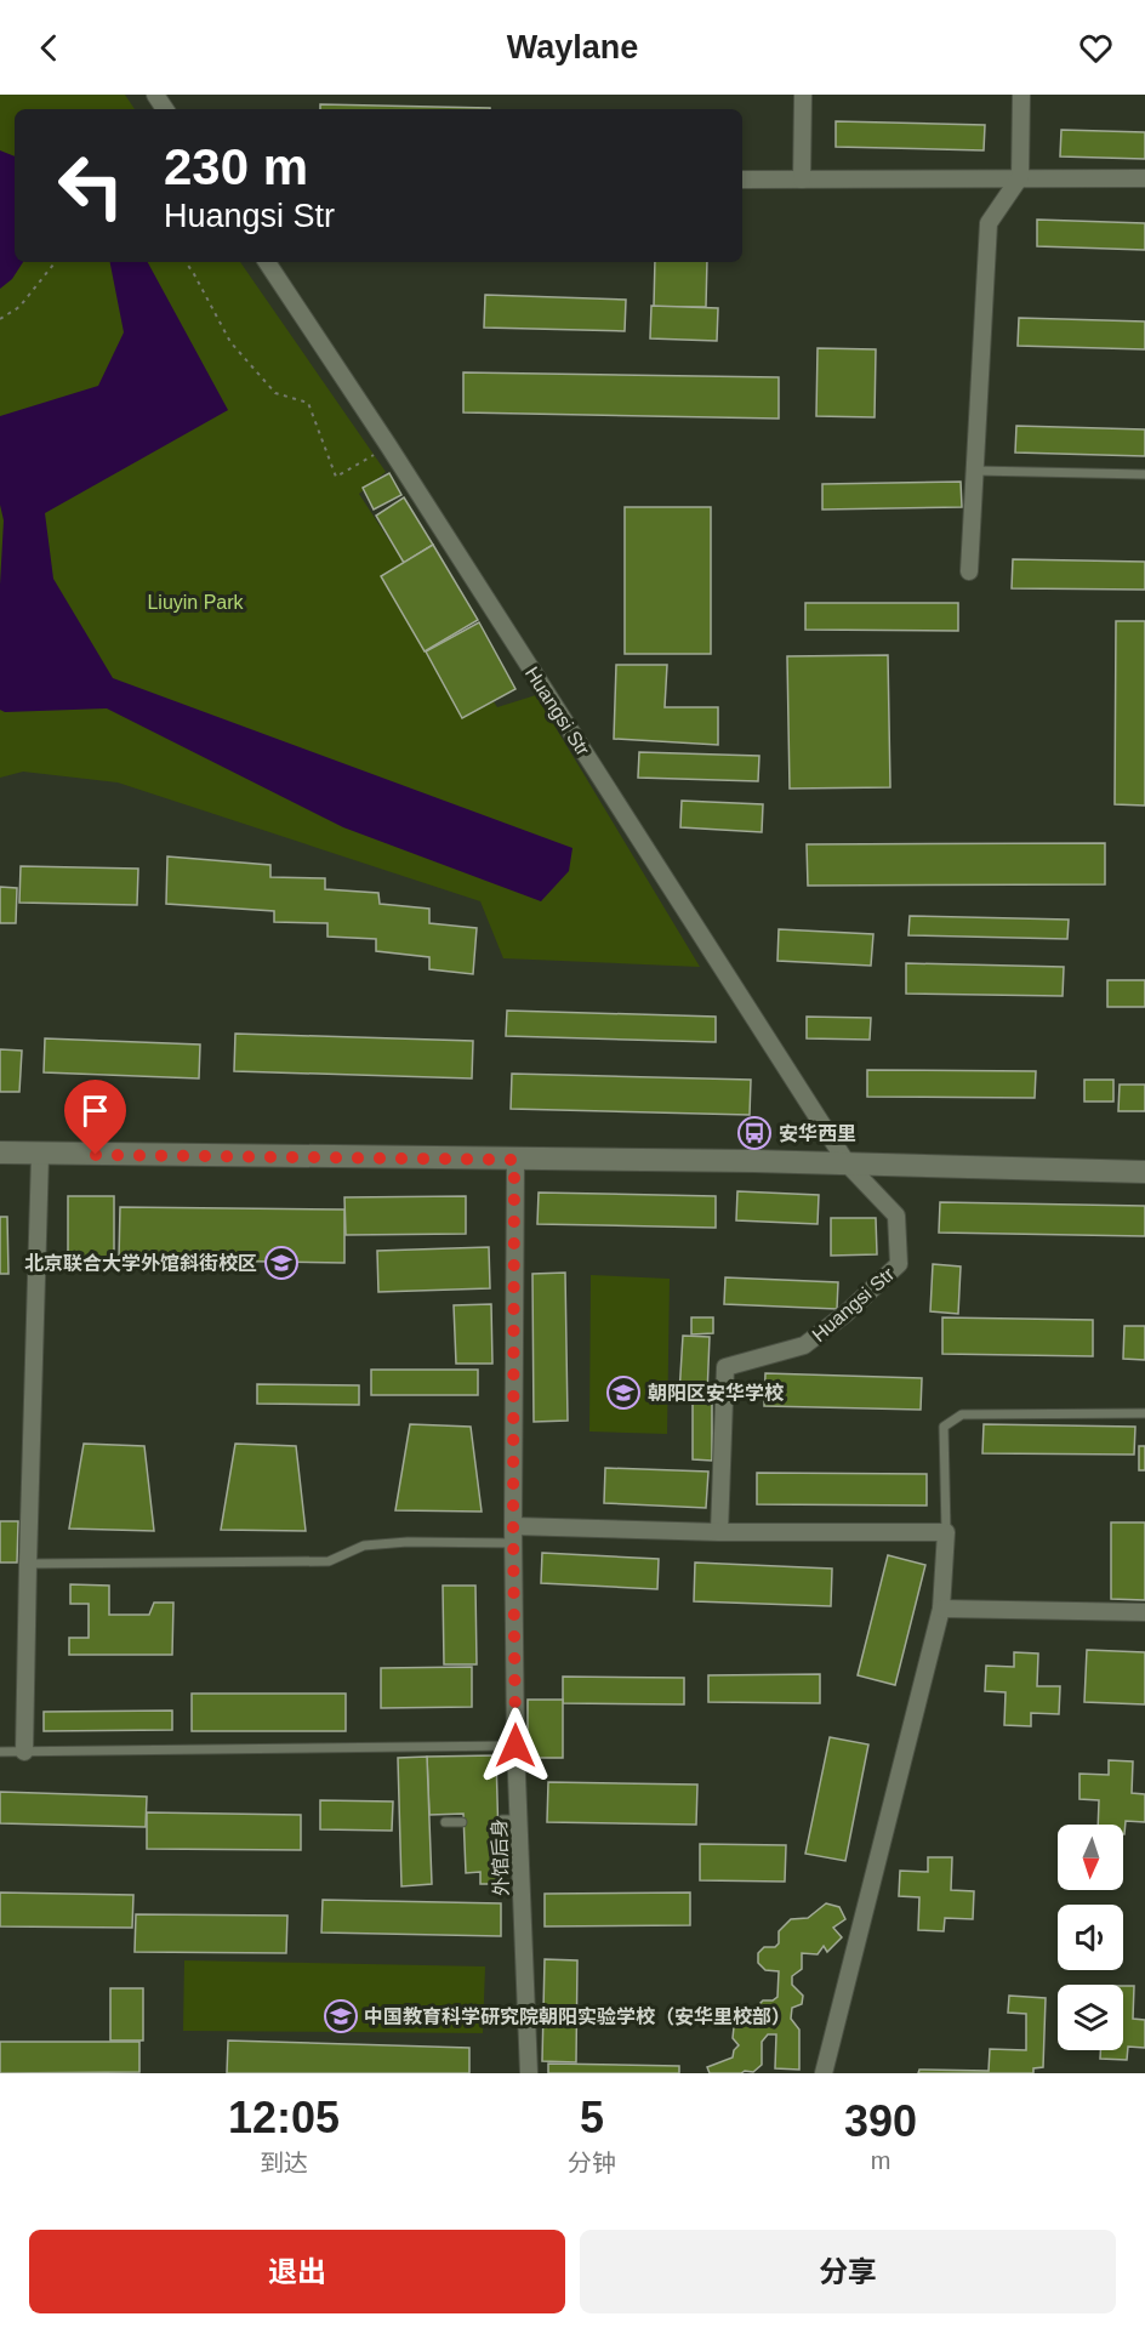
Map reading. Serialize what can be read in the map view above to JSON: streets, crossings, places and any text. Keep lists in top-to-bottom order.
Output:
{
  "streets": {
    "street": ["Huangsi Str", "外馆后身"]
  },
  "parks": ["Liuyin Park"],
  "places": {
    "bus stop": ["安华西里"],
    "school or university": ["北京联合大学外馆斜街校区", "朝阳区安华学校", "中国教育科学研究院朝阳实验学校（安华里校部）"]
  },
  "north": "bottom",
  "page": {
    "header": "Waylane",
    "turn": ["230 m", "Huangsi Str"],
    "eta": [
      "12:05",
      "到达",
      "5",
      "分钟",
      "390",
      "m"
    ],
    "buttons": ["退出", "分享"]
  }
}
